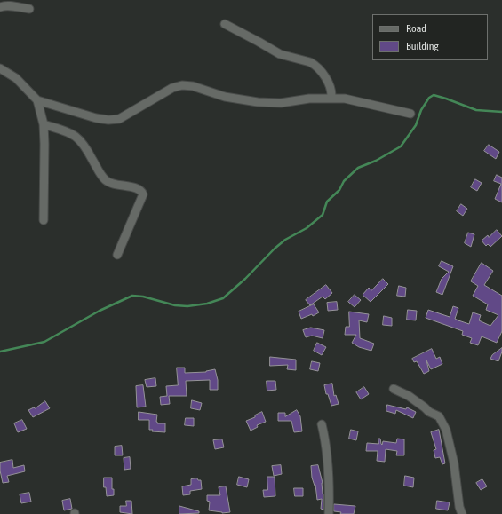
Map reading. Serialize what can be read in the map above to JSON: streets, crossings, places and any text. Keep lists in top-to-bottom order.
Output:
{
  "legend": ["Road", "Building"]
}
